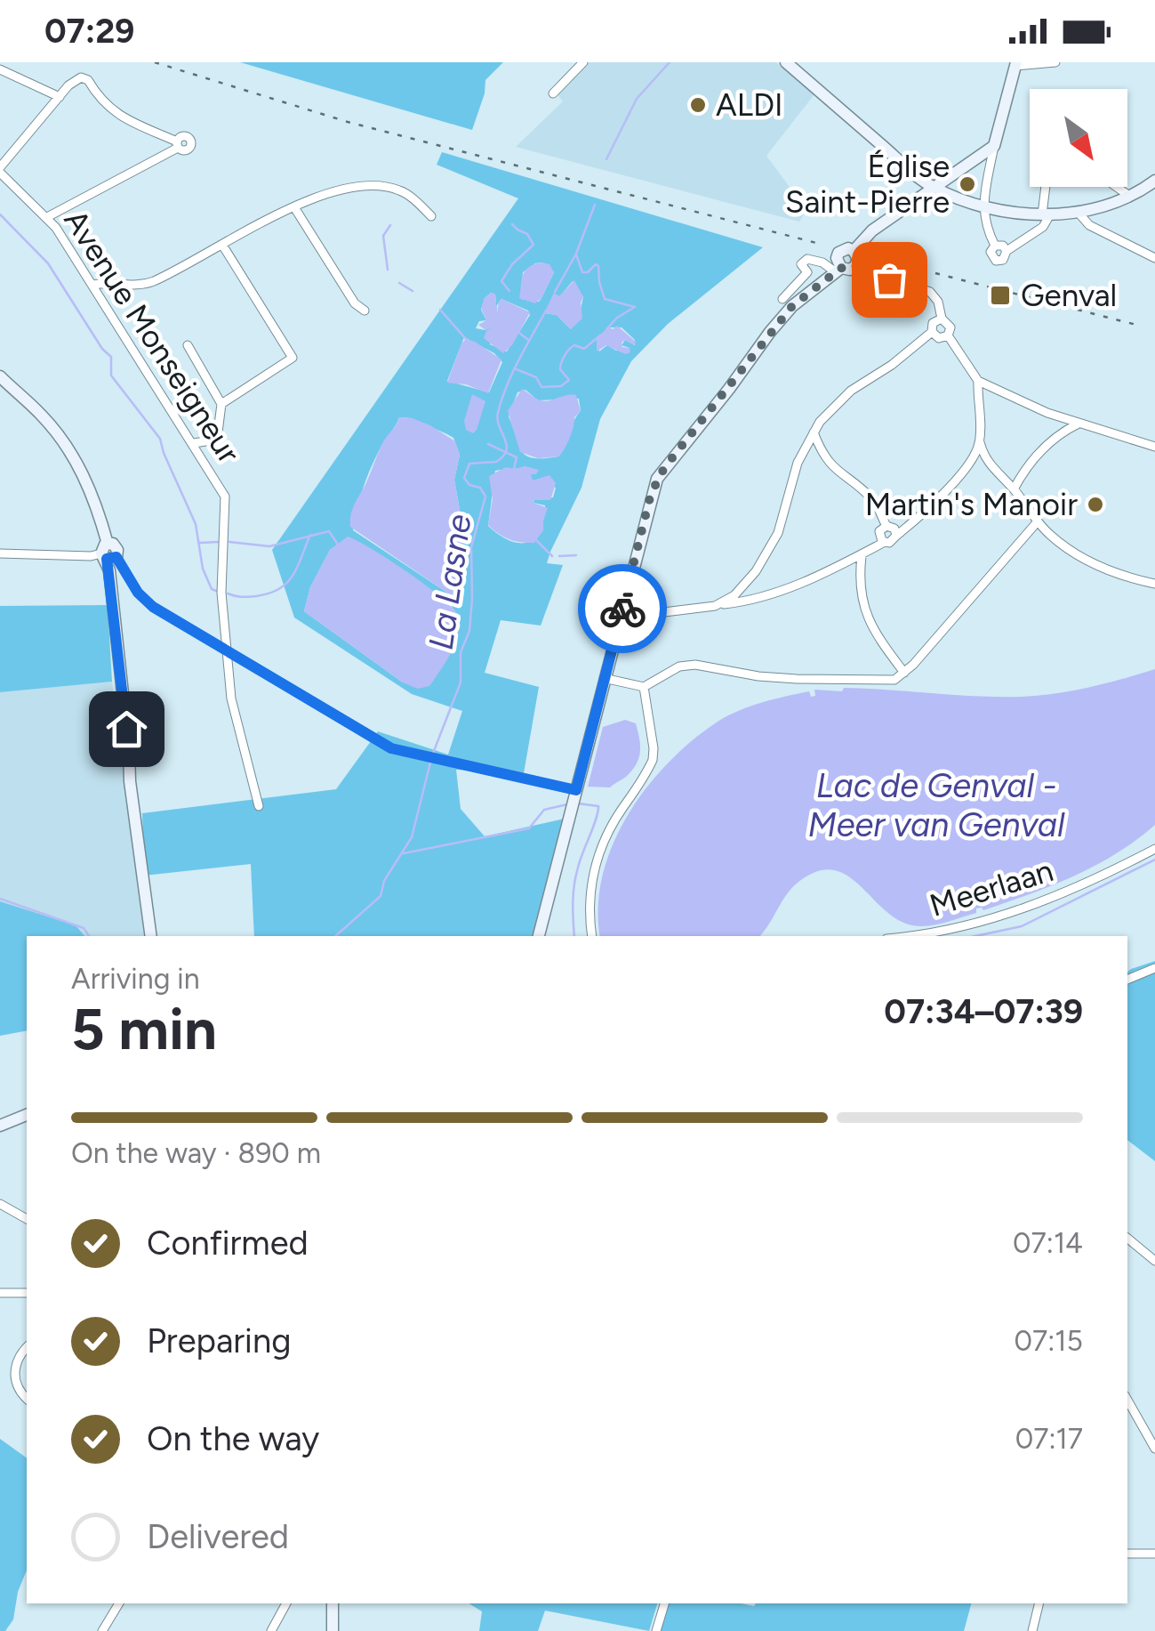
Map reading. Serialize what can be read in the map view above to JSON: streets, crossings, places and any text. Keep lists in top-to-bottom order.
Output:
{
  "streets": {
    "street": ["Avenue Monseigneur", "Meerlaan"]
  },
  "water": ["La Lasne", "Lac de Genval - Meer van Genval"],
  "places": {
    "other": ["ALDI", "Église Saint-Pierre", "Martin's Manoir"],
    "transit": ["Genval"]
  },
  "north": "bottom right",
  "page": {
    "status": "07:29",
    "heading": ["5 min", "Arriving in", "07:34–07:39"],
    "bar": "On the way · 890 m",
    "list": [
      ["Confirmed", "07:14"],
      ["Preparing", "07:15"],
      ["On the way", "07:17"],
      "Delivered"
    ]
  }
}
